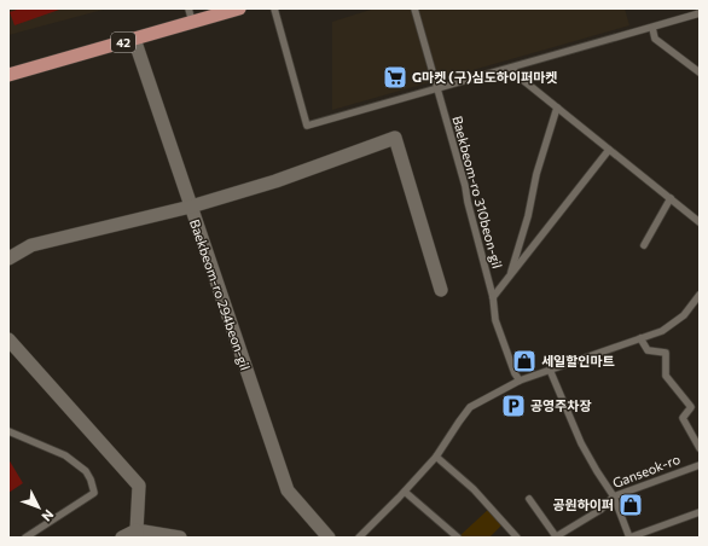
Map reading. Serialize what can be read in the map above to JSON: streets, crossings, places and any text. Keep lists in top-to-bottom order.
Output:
{
  "streets": {
    "main road": ["42"],
    "street": ["Baekbeom-ro 294beon-gil"],
    "lane": ["Baekbeom-ro 310beon-gil", "Ganseok-ro"]
  },
  "crossings": [
    ["42", "Baekbeom-ro 294beon-gil"]
  ],
  "places": {
    "supermarket": ["G마켓 (구)심도하이퍼마켓"],
    "shop": ["세일할인마트", "공원하이퍼"],
    "parking": ["공영주차장"]
  },
  "north": "bottom right"
}
